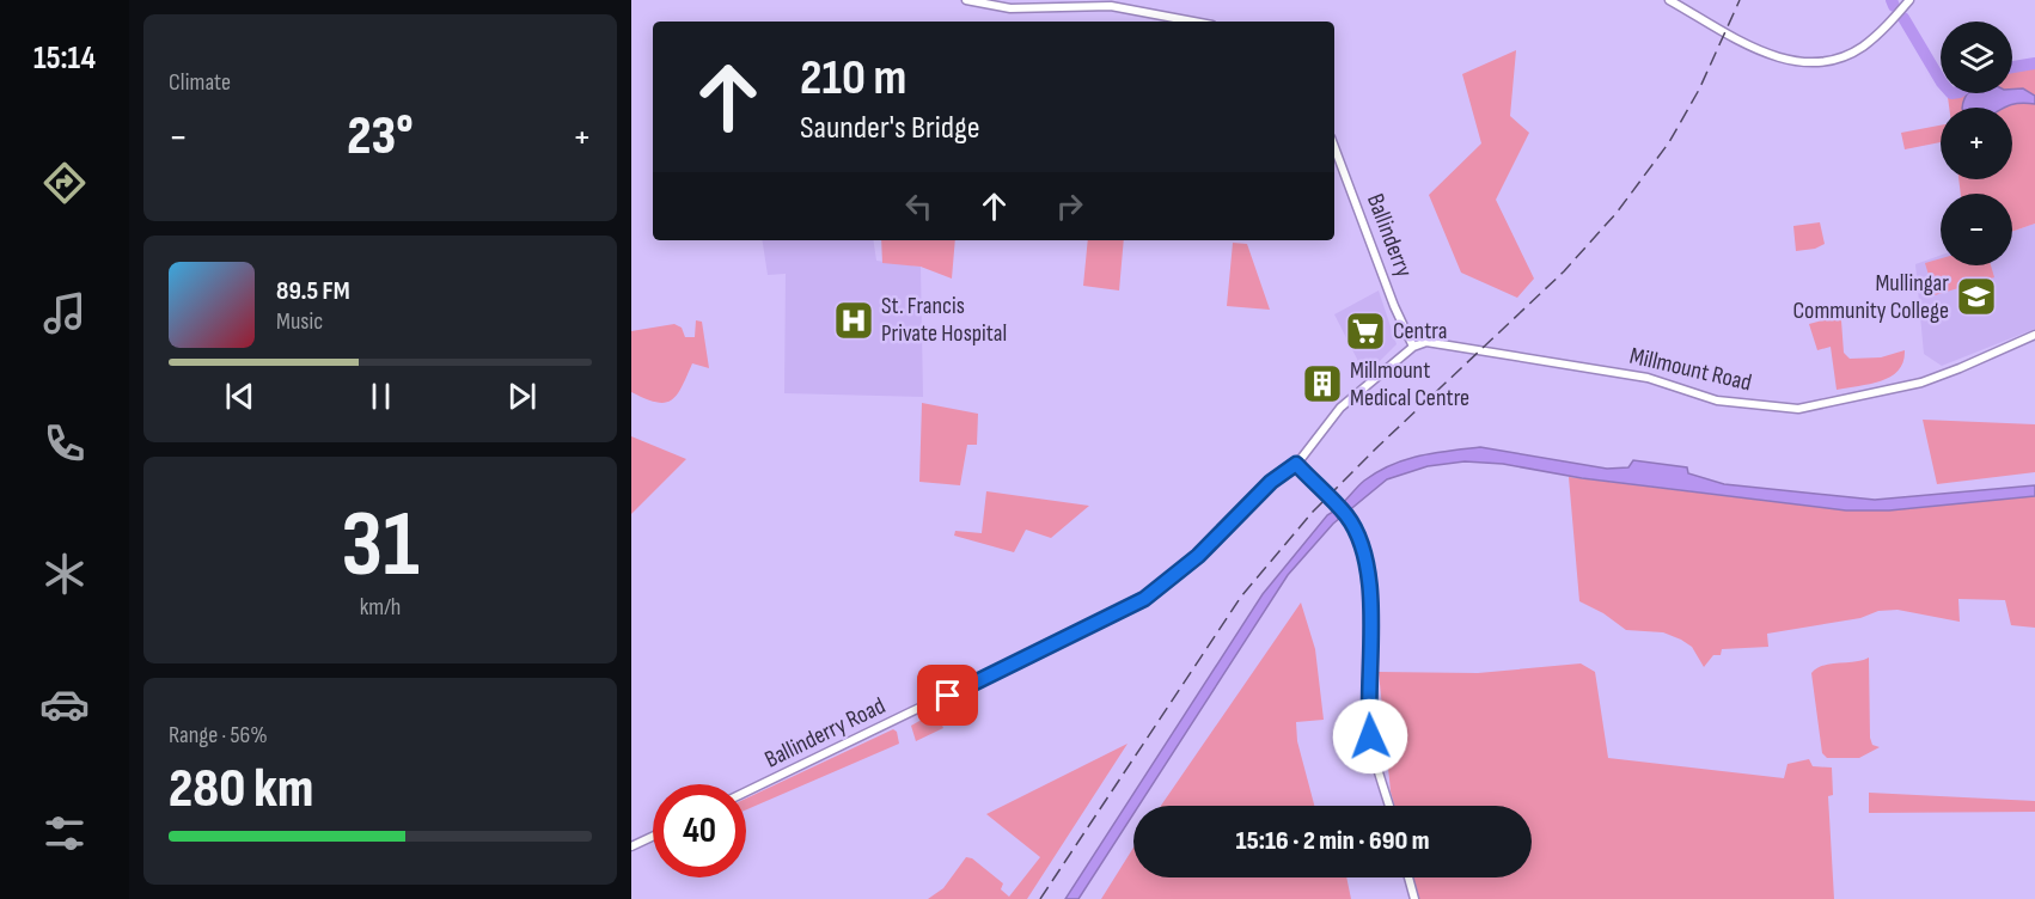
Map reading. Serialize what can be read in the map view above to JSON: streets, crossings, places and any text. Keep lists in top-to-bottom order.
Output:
{
  "streets": {
    "street": ["Ballinderry", "Millmount Road", "Ballinderry Road"]
  },
  "crossings": [
    ["Ballinderry", "Millmount Road"],
    ["Ballinderry", "Ballinderry Road"],
    ["Millmount Road", "Ballinderry Road"]
  ],
  "places": {
    "school or university": ["Mullingar Community College"],
    "hospital": ["St. Francis Private Hospital"],
    "supermarket": ["Centra"],
    "building": ["Millmount Medical Centre"]
  },
  "page": {
    "tabs": "15:14",
    "tile": [
      "Climate",
      ["31", "km/h"],
      ["Range · 56%", "280 km"]
    ],
    "map_buttons": ["+", "−"],
    "turn": ["210 m", "Saunder's Bridge"],
    "heat": ["−", "23°", "+"],
    "song": ["89.5 FM", "Music"],
    "limit": "40",
    "trip": "15:16 · 2 min · 690 m"
  }
}
